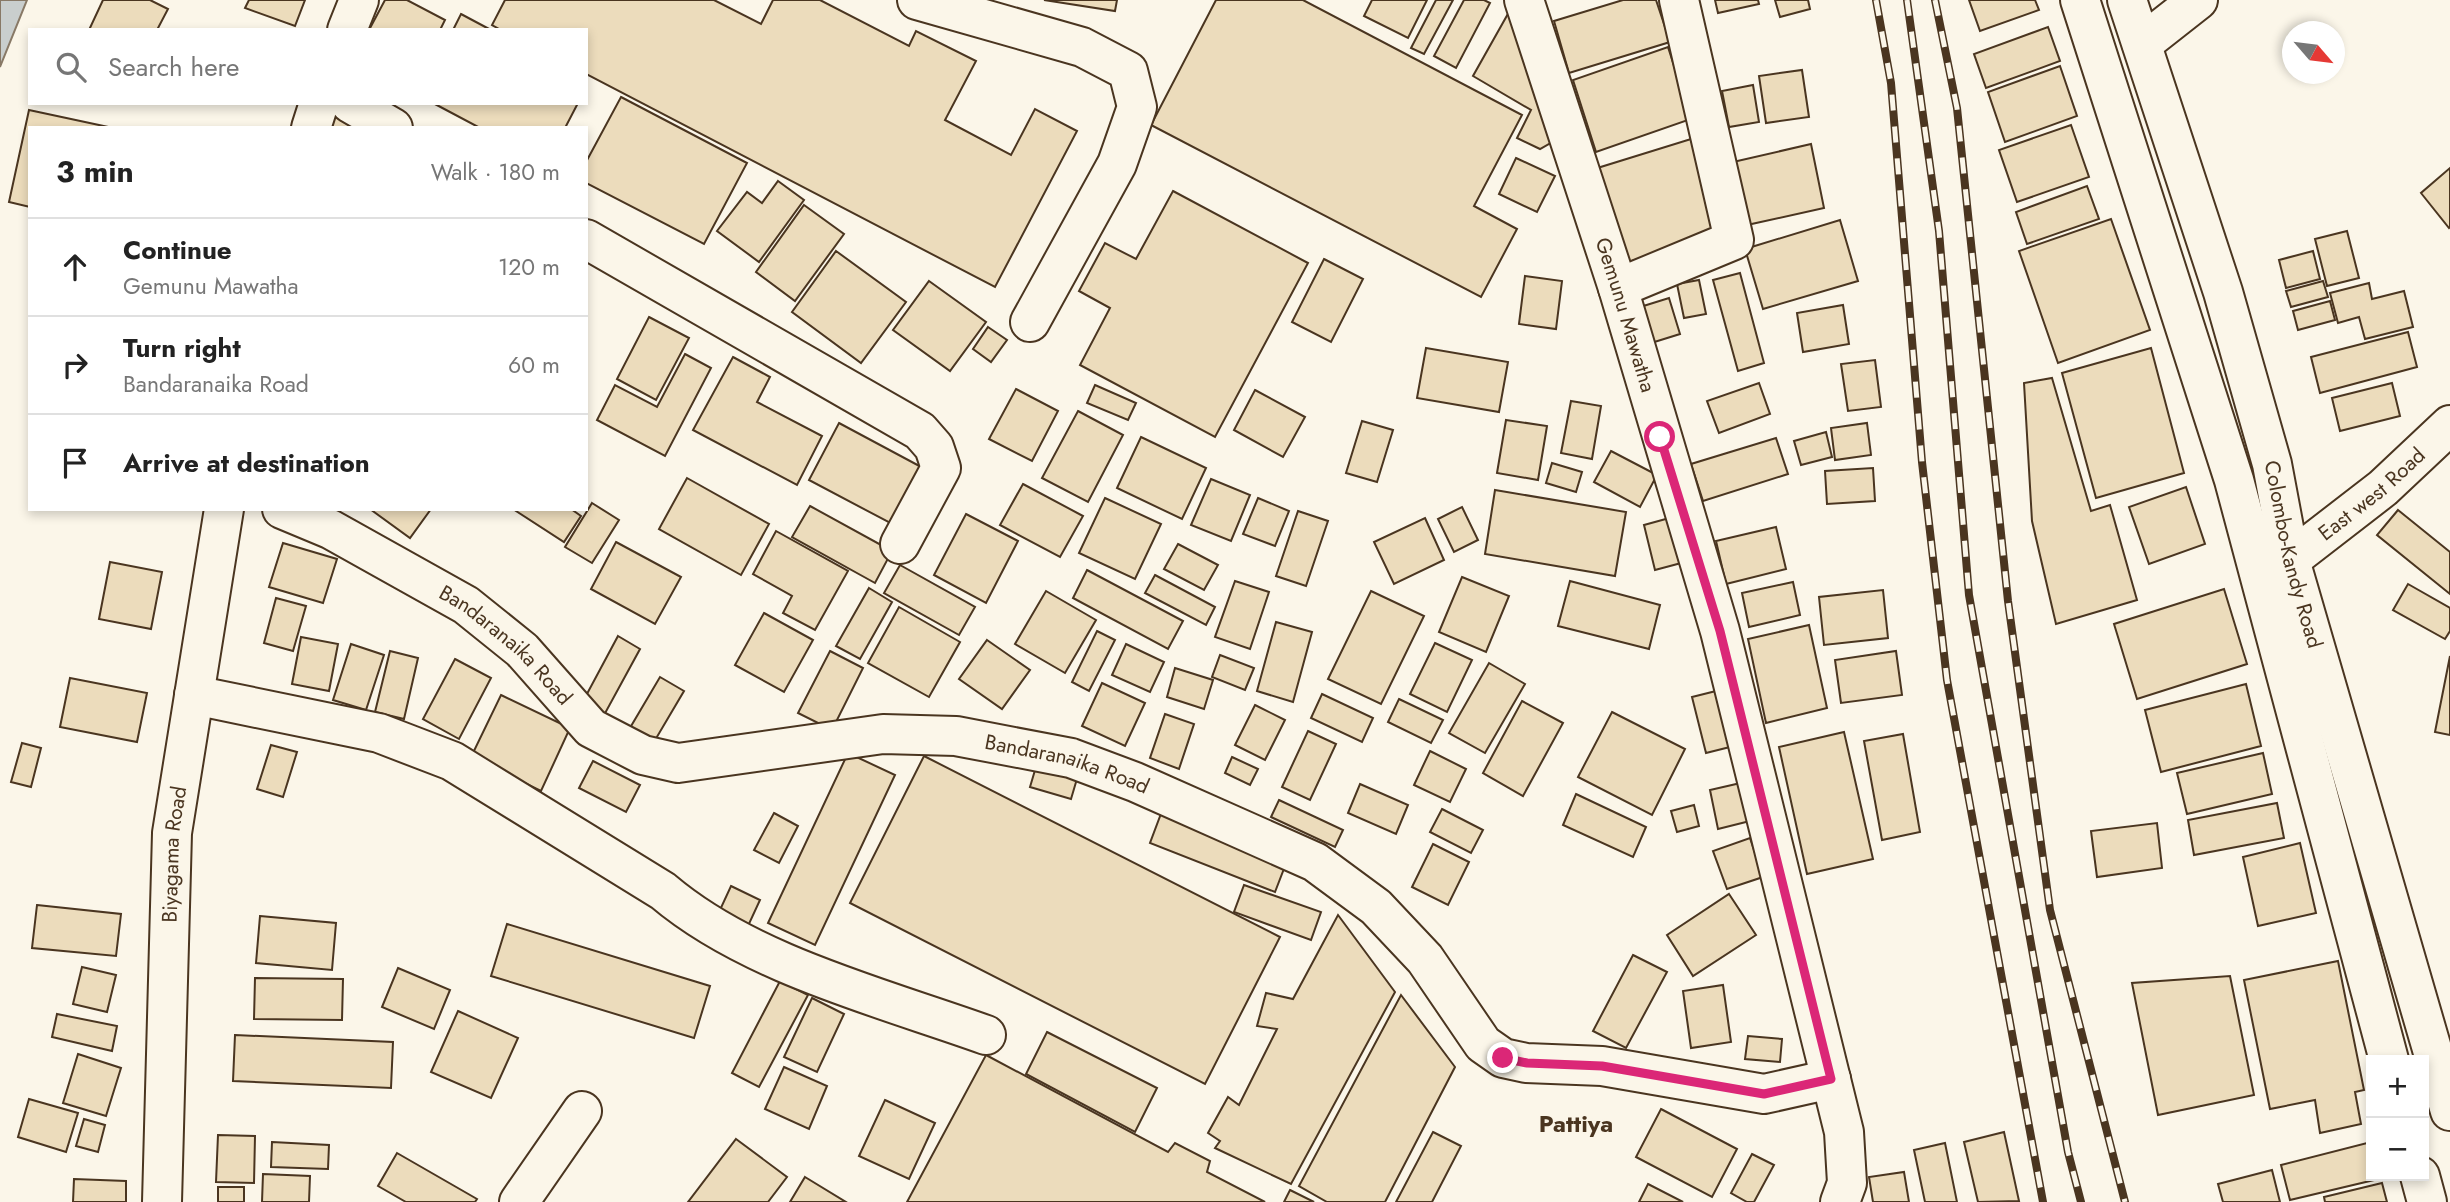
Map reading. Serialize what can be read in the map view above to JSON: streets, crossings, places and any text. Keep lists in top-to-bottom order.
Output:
{
  "streets": {
    "main road": [
      "Gemunu Mawatha",
      "East west Road",
      "Colombo-Kandy Road",
      "Bandaranaika Road",
      "Biyagama Road"
    ]
  },
  "crossings": [
    ["Gemunu Mawatha", "Bandaranaika Road"],
    ["East west Road", "Colombo-Kandy Road"]
  ],
  "districts": ["Pattiya"],
  "north": "bottom right",
  "page": {
    "search": "Search here",
    "heading": ["3 min", "Walk · 180 m"],
    "list": [
      ["Continue", "Gemunu Mawatha", "120 m"],
      ["Turn right", "Bandaranaika Road", "60 m"],
      "Arrive at destination"
    ],
    "map_buttons": ["+", "−"]
  }
}
